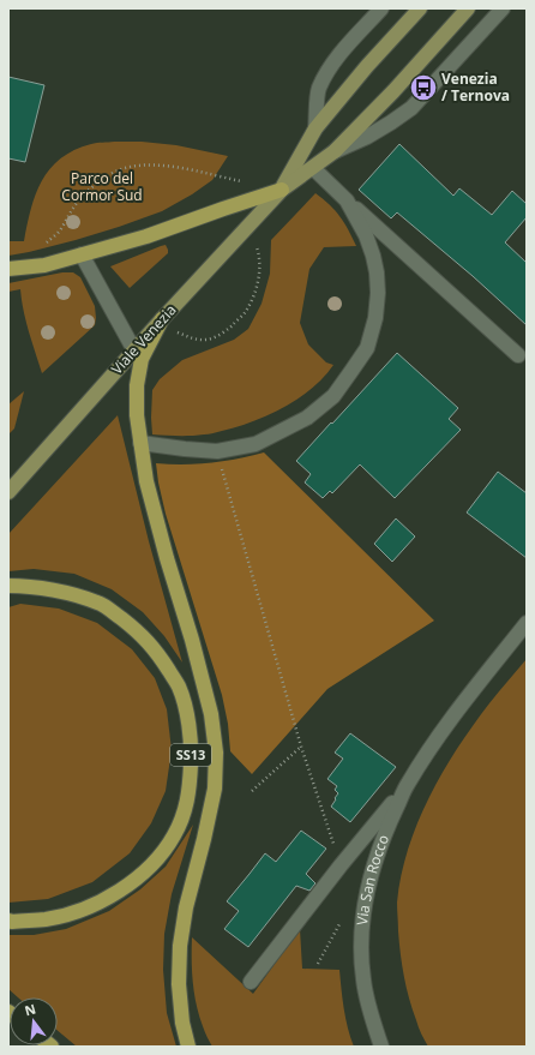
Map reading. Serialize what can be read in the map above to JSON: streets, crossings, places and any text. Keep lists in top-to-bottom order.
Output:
{
  "streets": {
    "highway": ["SS13"],
    "main road": ["Viale Venezia"],
    "street": ["Via San Rocco"]
  },
  "parks": ["Parco del Cormor Sud"],
  "places": {
    "bus stop": ["Venezia / Ternova"]
  },
  "north": "top"
}
